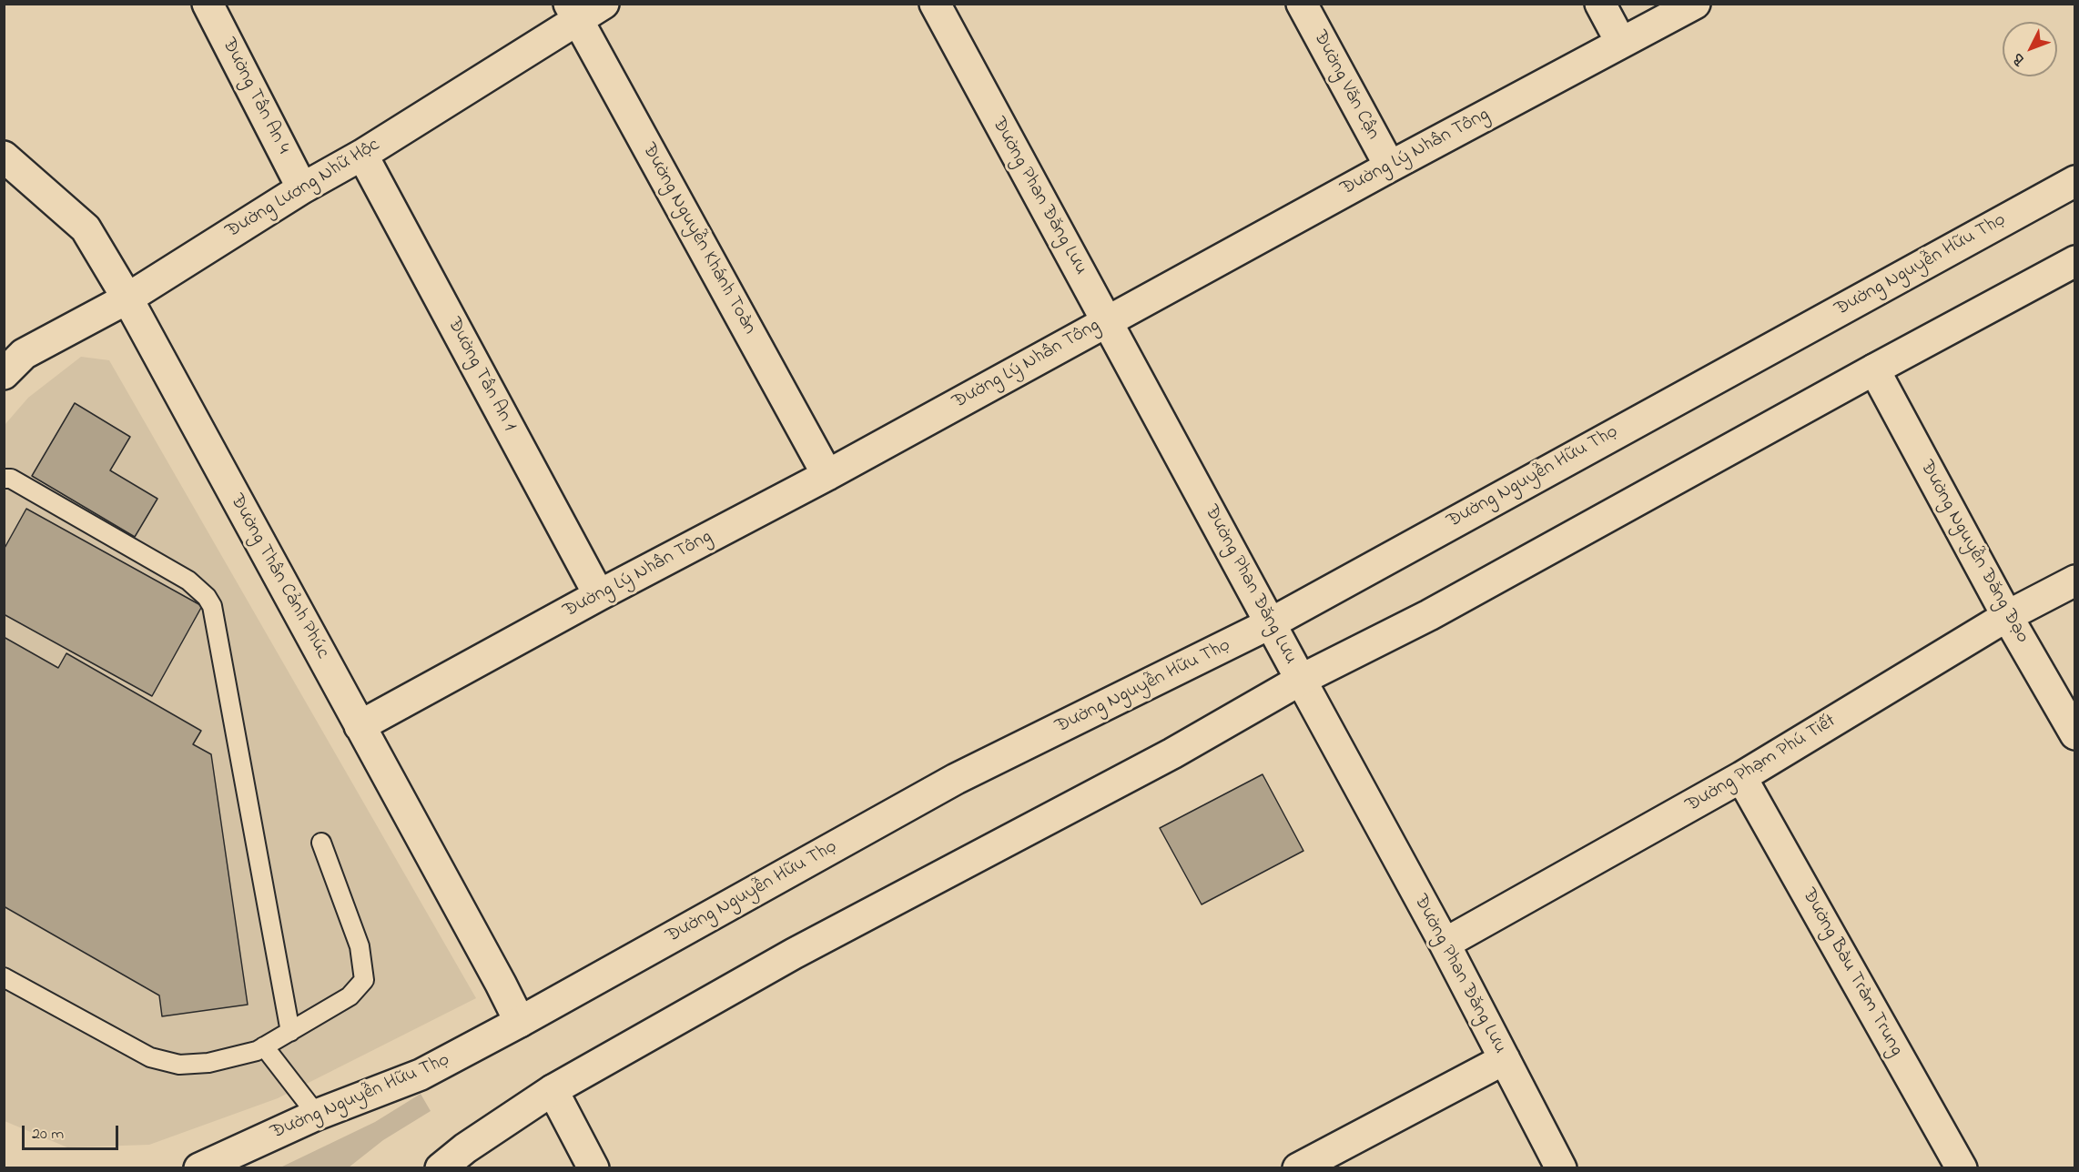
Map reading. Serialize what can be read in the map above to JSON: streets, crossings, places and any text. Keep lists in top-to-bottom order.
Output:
{
  "streets": {
    "street": [
      "Đường Văn Cận",
      "Đường Tân An 4",
      "Đường Lý Nhân Tông",
      "Đường Lương Nhữ Hộc",
      "Đường Phan Đăng Lưu",
      "Đường Nguyễn Khánh Toàn",
      "Đường Nguyễn Hữu Thọ",
      "Đường Tân An 1",
      "Đường Nguyễn Đăng Đạo",
      "Đường Thân Cảnh Phúc",
      "Đường Phạm Phú Tiết",
      "Đường Bàu Tràm Trung"
    ]
  },
  "crossings": [
    ["Đường Văn Cận", "Đường Lý Nhân Tông"],
    ["Đường Tân An 4", "Đường Lương Nhữ Hộc"],
    ["Đường Lý Nhân Tông", "Đường Phan Đăng Lưu"],
    ["Đường Lý Nhân Tông", "Đường Nguyễn Khánh Toàn"],
    ["Đường Lý Nhân Tông", "Đường Tân An 1"],
    ["Đường Lý Nhân Tông", "Đường Thân Cảnh Phúc"],
    ["Đường Lương Nhữ Hộc", "Đường Nguyễn Khánh Toàn"],
    ["Đường Lương Nhữ Hộc", "Đường Tân An 1"],
    ["Đường Lương Nhữ Hộc", "Đường Thân Cảnh Phúc"],
    ["Đường Phan Đăng Lưu", "Đường Nguyễn Hữu Thọ"],
    ["Đường Phan Đăng Lưu", "Đường Phạm Phú Tiết"],
    ["Đường Nguyễn Hữu Thọ", "Đường Thân Cảnh Phúc"],
    ["Đường Nguyễn Đăng Đạo", "Đường Phạm Phú Tiết"],
    ["Đường Phạm Phú Tiết", "Đường Bàu Tràm Trung"]
  ],
  "scale_bar": "20 m",
  "north": "bottom left"
}
